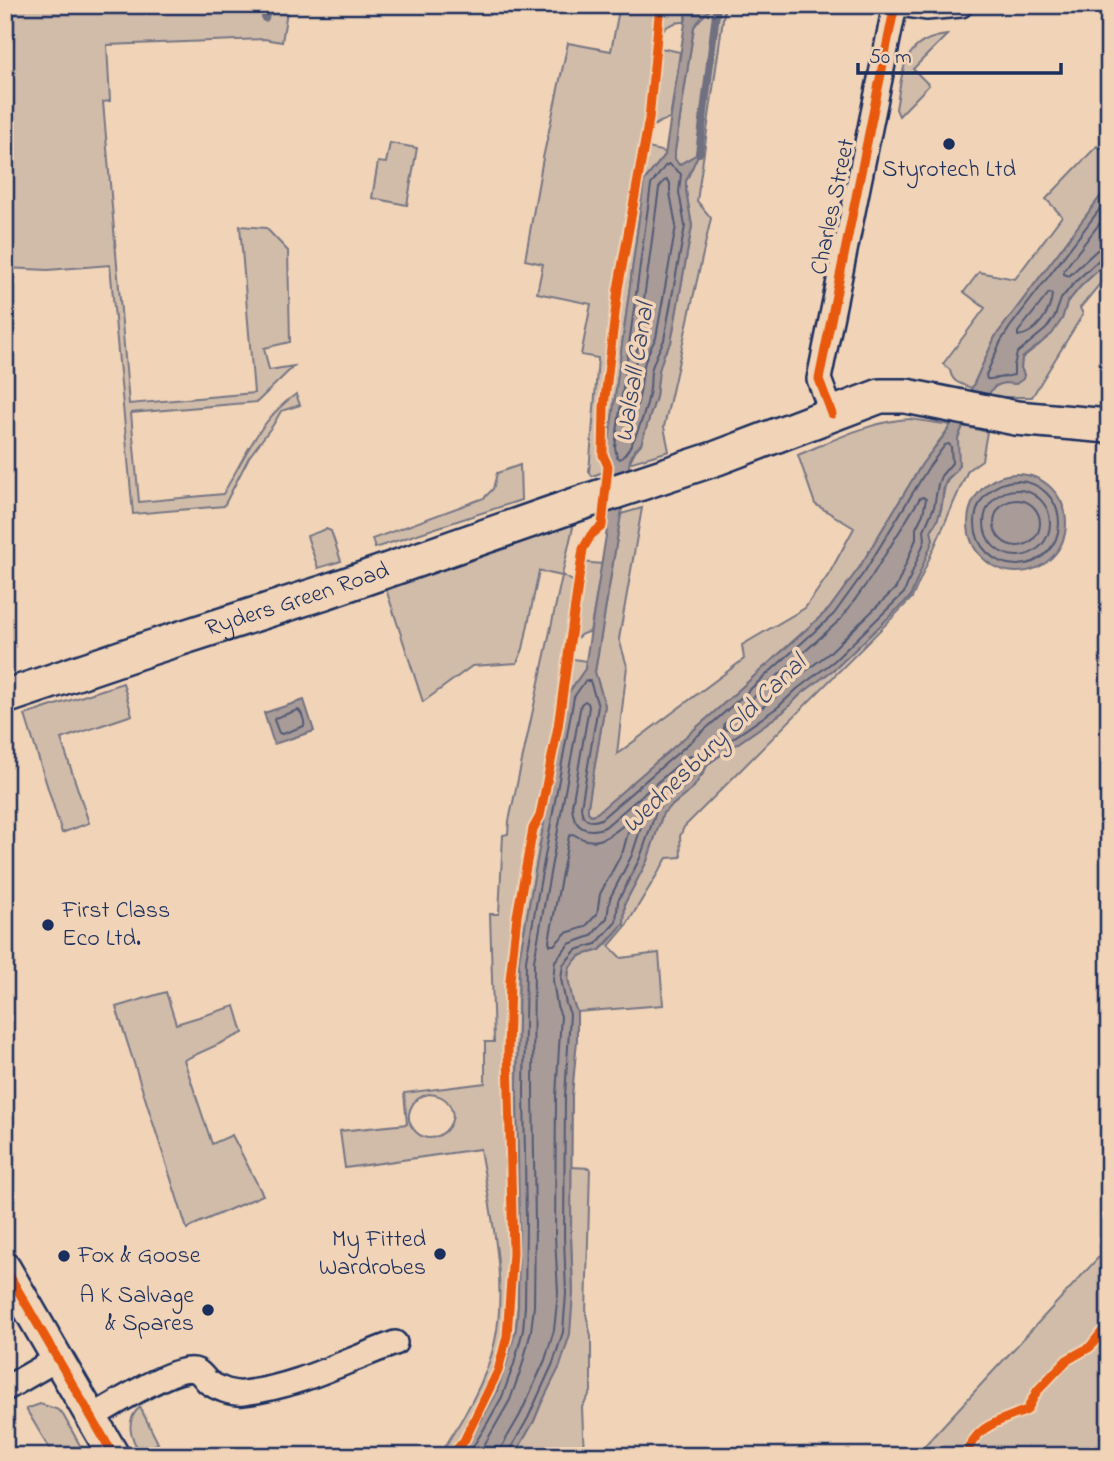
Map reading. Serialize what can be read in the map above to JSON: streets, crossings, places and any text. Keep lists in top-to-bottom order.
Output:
{
  "streets": {
    "main road": ["Ryders Green Road"],
    "street": ["Charles Street"]
  },
  "crossings": [
    ["Charles Street", "Ryders Green Road"]
  ],
  "water": ["Walsall Canal", "Wednesbury Old Canal"],
  "places": [
    "Styrotech Ltd",
    "First Class Eco Ltd.",
    "My Fitted Wardrobes",
    "Fox & Goose",
    "A K Salvage & Spares"
  ],
  "scale_bar": "50 m"
}
